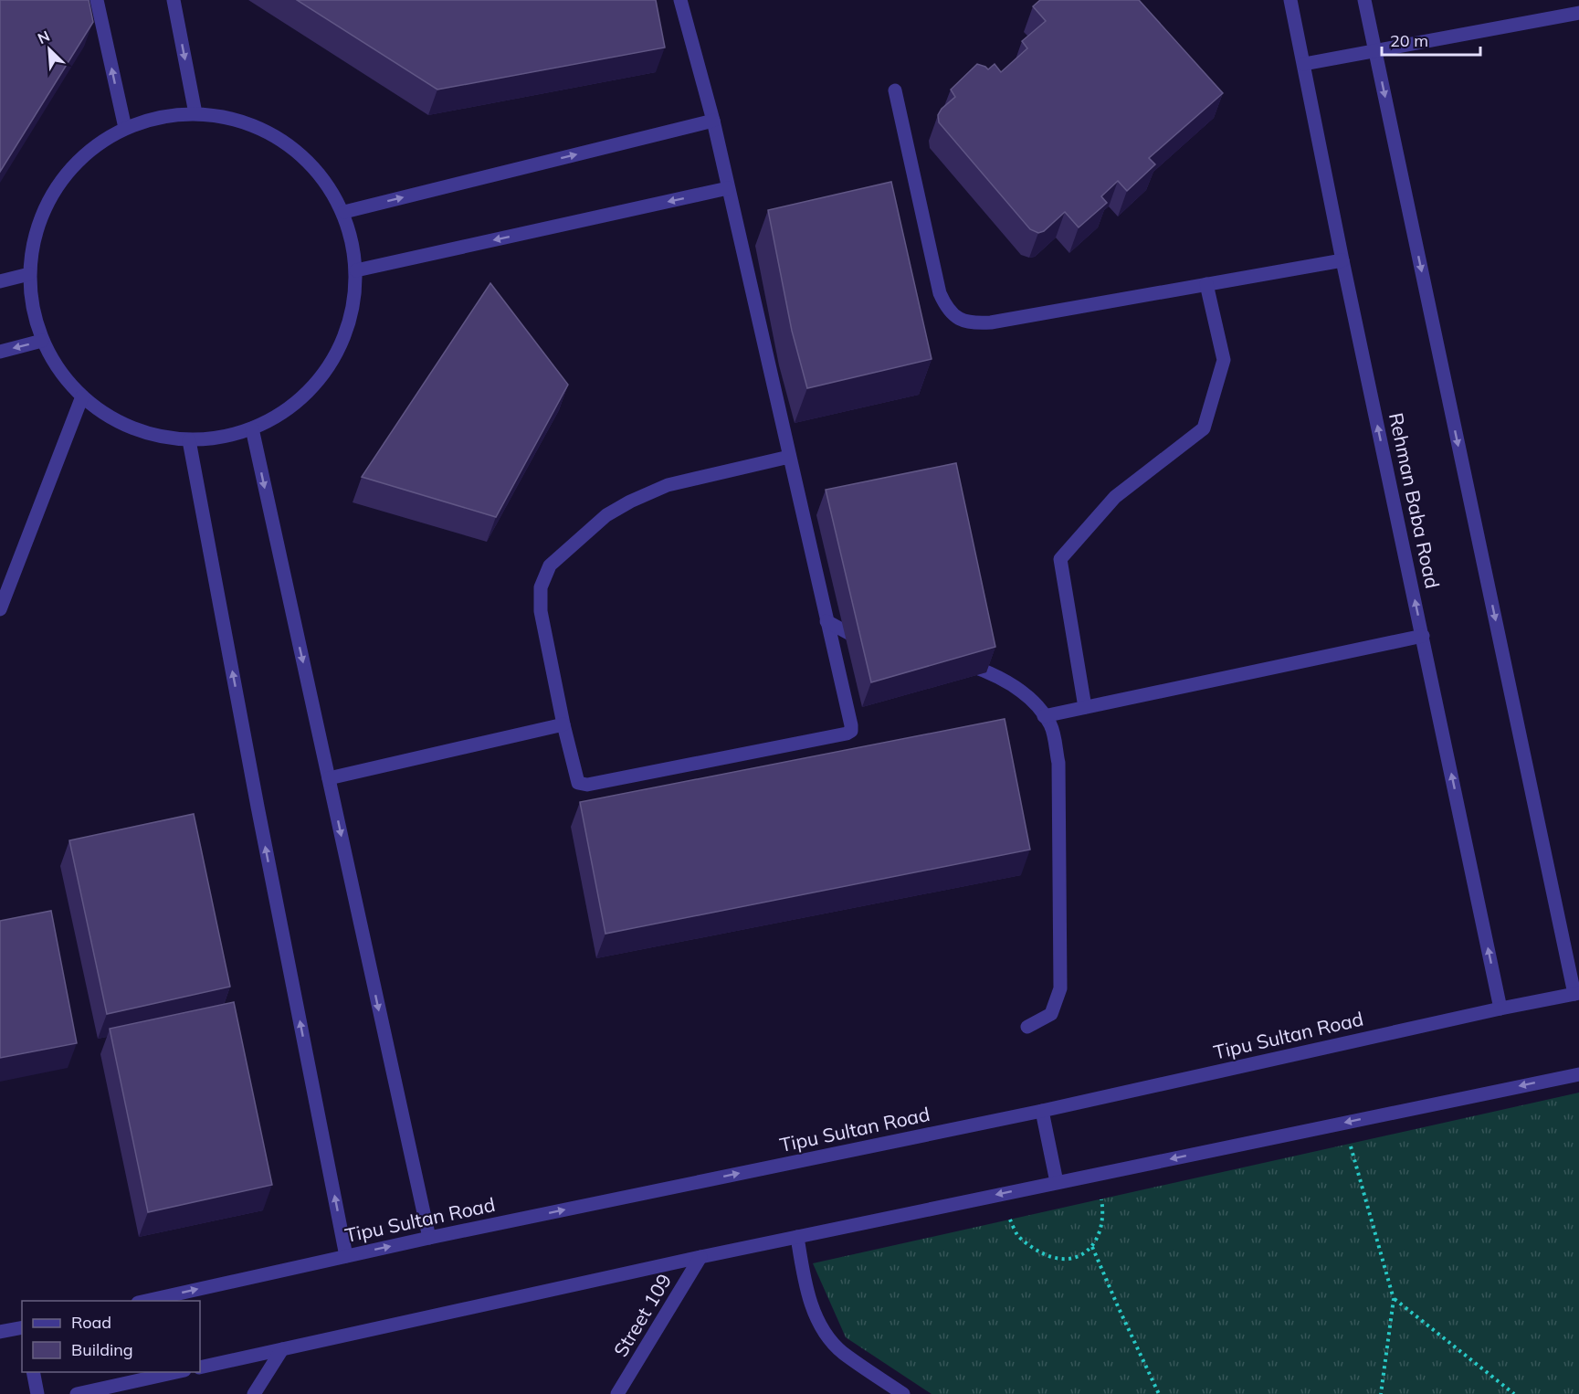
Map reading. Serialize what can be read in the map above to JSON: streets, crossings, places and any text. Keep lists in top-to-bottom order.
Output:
{
  "streets": {
    "street": ["Rehman Baba Road", "Tipu Sultan Road", "Street 109"]
  },
  "crossings": [
    ["Rehman Baba Road", "Tipu Sultan Road"]
  ],
  "legend": ["Road", "Building"],
  "scale_bar": "20 m",
  "north": "top left"
}
